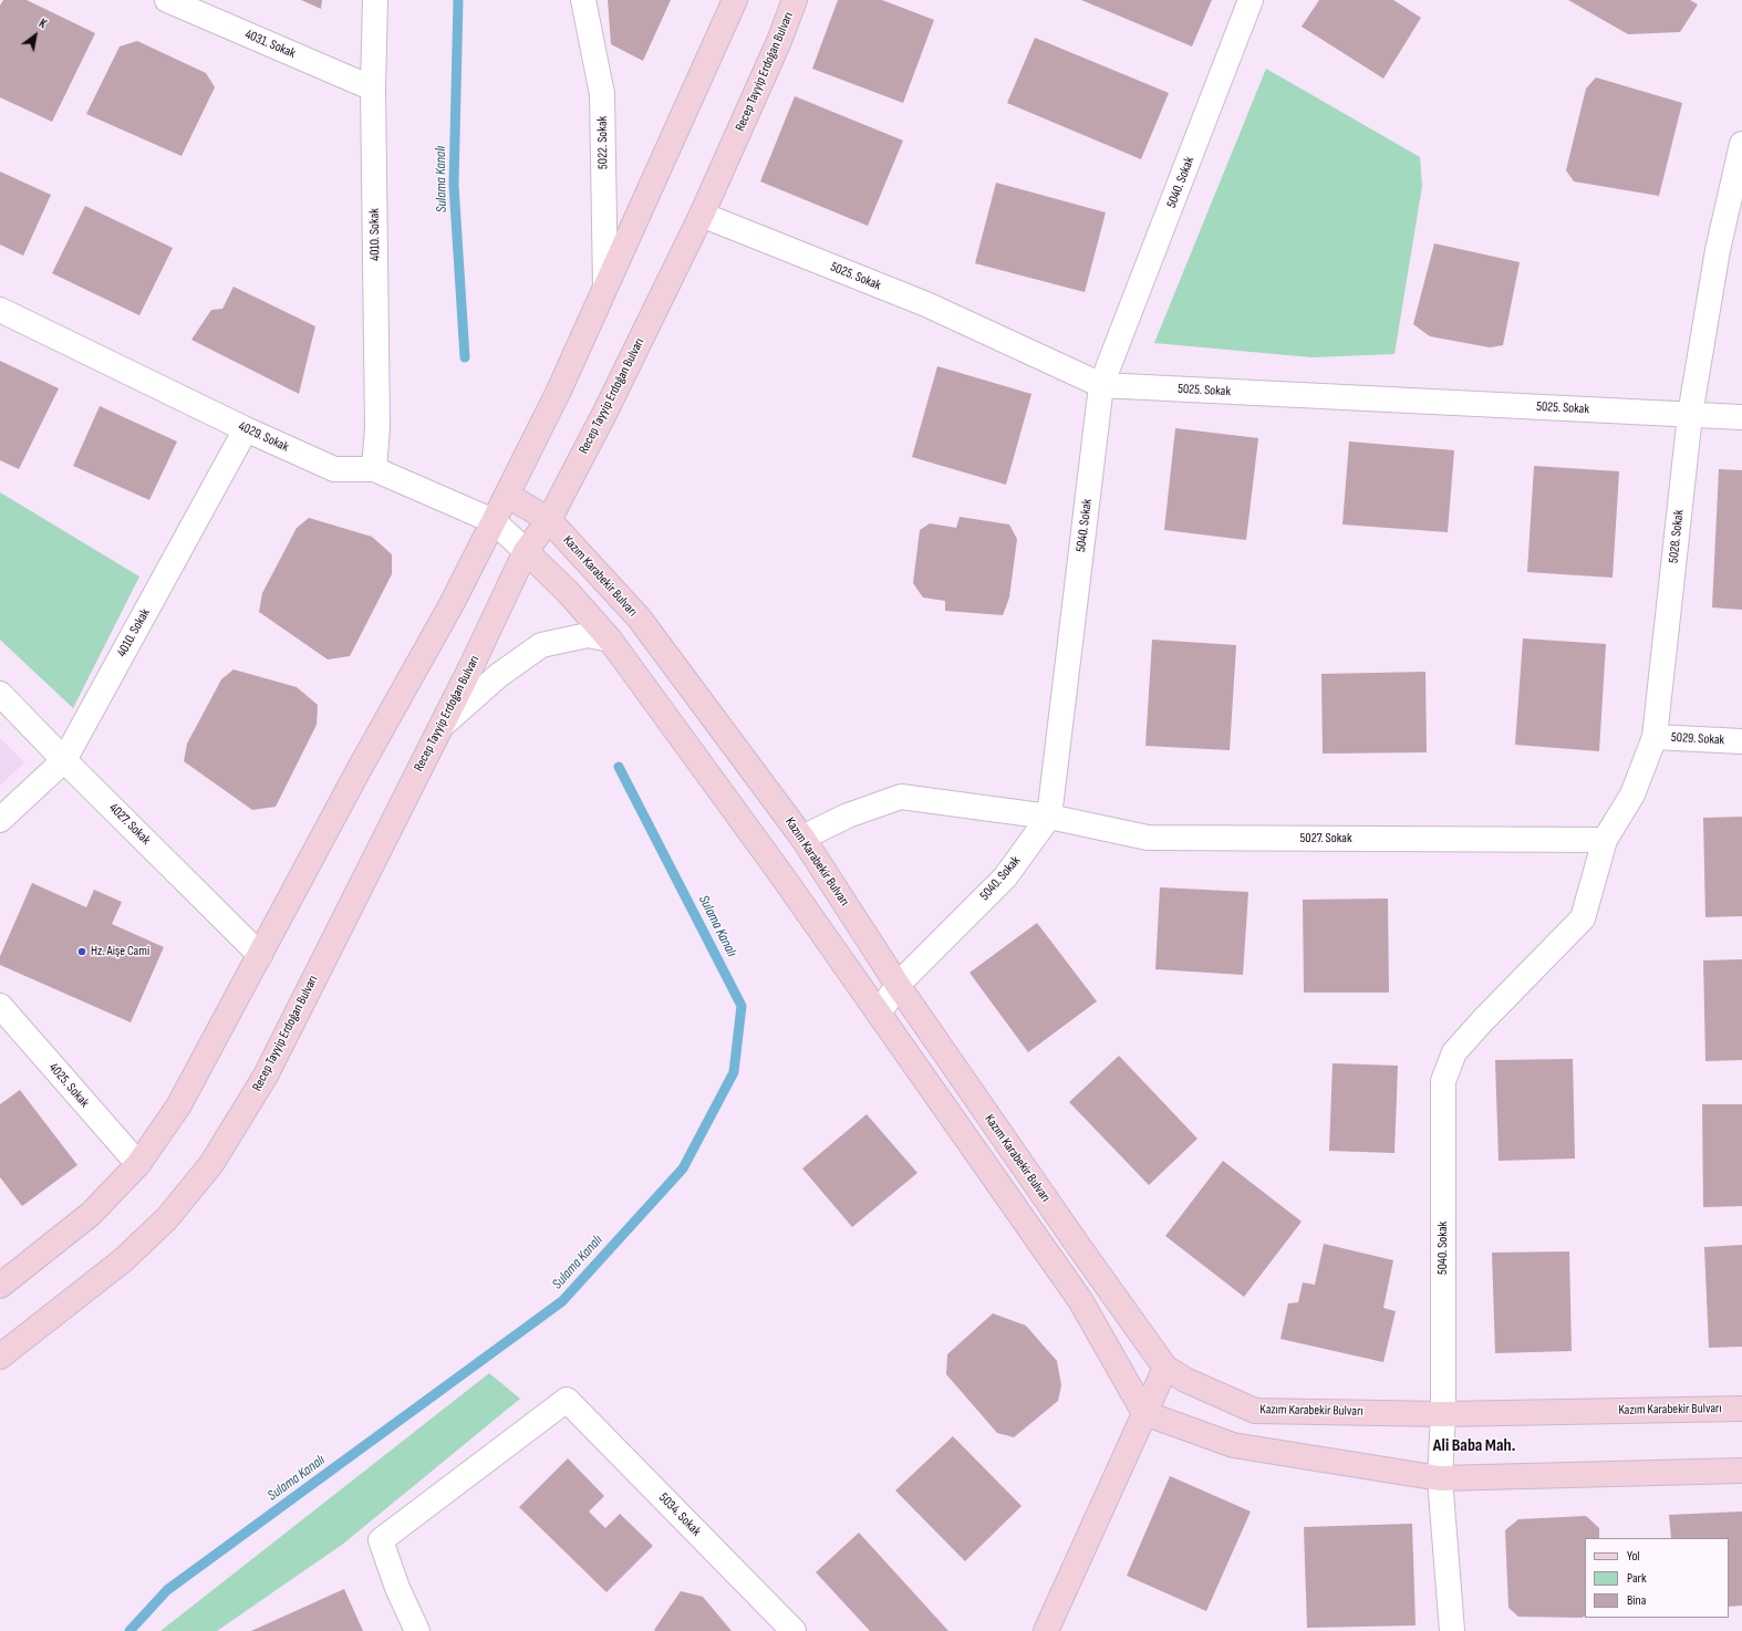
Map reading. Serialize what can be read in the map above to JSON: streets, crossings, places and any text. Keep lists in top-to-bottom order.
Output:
{
  "streets": {
    "main road": ["Recep Tayyip Erdoğan Bulvarı", "Kazım Karabekir Bulvarı"],
    "street": [
      "4031. Sokak",
      "5022. Sokak",
      "5040. Sokak",
      "4010. Sokak",
      "5025. Sokak",
      "4029. Sokak",
      "5028. Sokak",
      "5029. Sokak",
      "4027. Sokak",
      "5027. Sokak",
      "4025. Sokak",
      "5034. Sokak"
    ]
  },
  "crossings": [
    ["4031. Sokak", "4010. Sokak"],
    ["Recep Tayyip Erdoğan Bulvarı", "5025. Sokak"],
    ["Recep Tayyip Erdoğan Bulvarı", "4029. Sokak"],
    ["Recep Tayyip Erdoğan Bulvarı", "Kazım Karabekir Bulvarı"],
    ["5040. Sokak", "5025. Sokak"],
    ["5040. Sokak", "5028. Sokak"],
    ["5040. Sokak", "Kazım Karabekir Bulvarı"],
    ["5040. Sokak", "5027. Sokak"],
    ["4010. Sokak", "4029. Sokak"],
    ["4010. Sokak", "4027. Sokak"],
    ["5025. Sokak", "5028. Sokak"],
    ["5028. Sokak", "5029. Sokak"],
    ["5028. Sokak", "5027. Sokak"],
    ["Kazım Karabekir Bulvarı", "5027. Sokak"]
  ],
  "districts": ["Ali Baba Mah."],
  "water": ["Sulama Kanalı"],
  "places": ["Hz. Aişe Cami"],
  "legend": ["Yol", "Park", "Bina"],
  "north": "top right"
}
